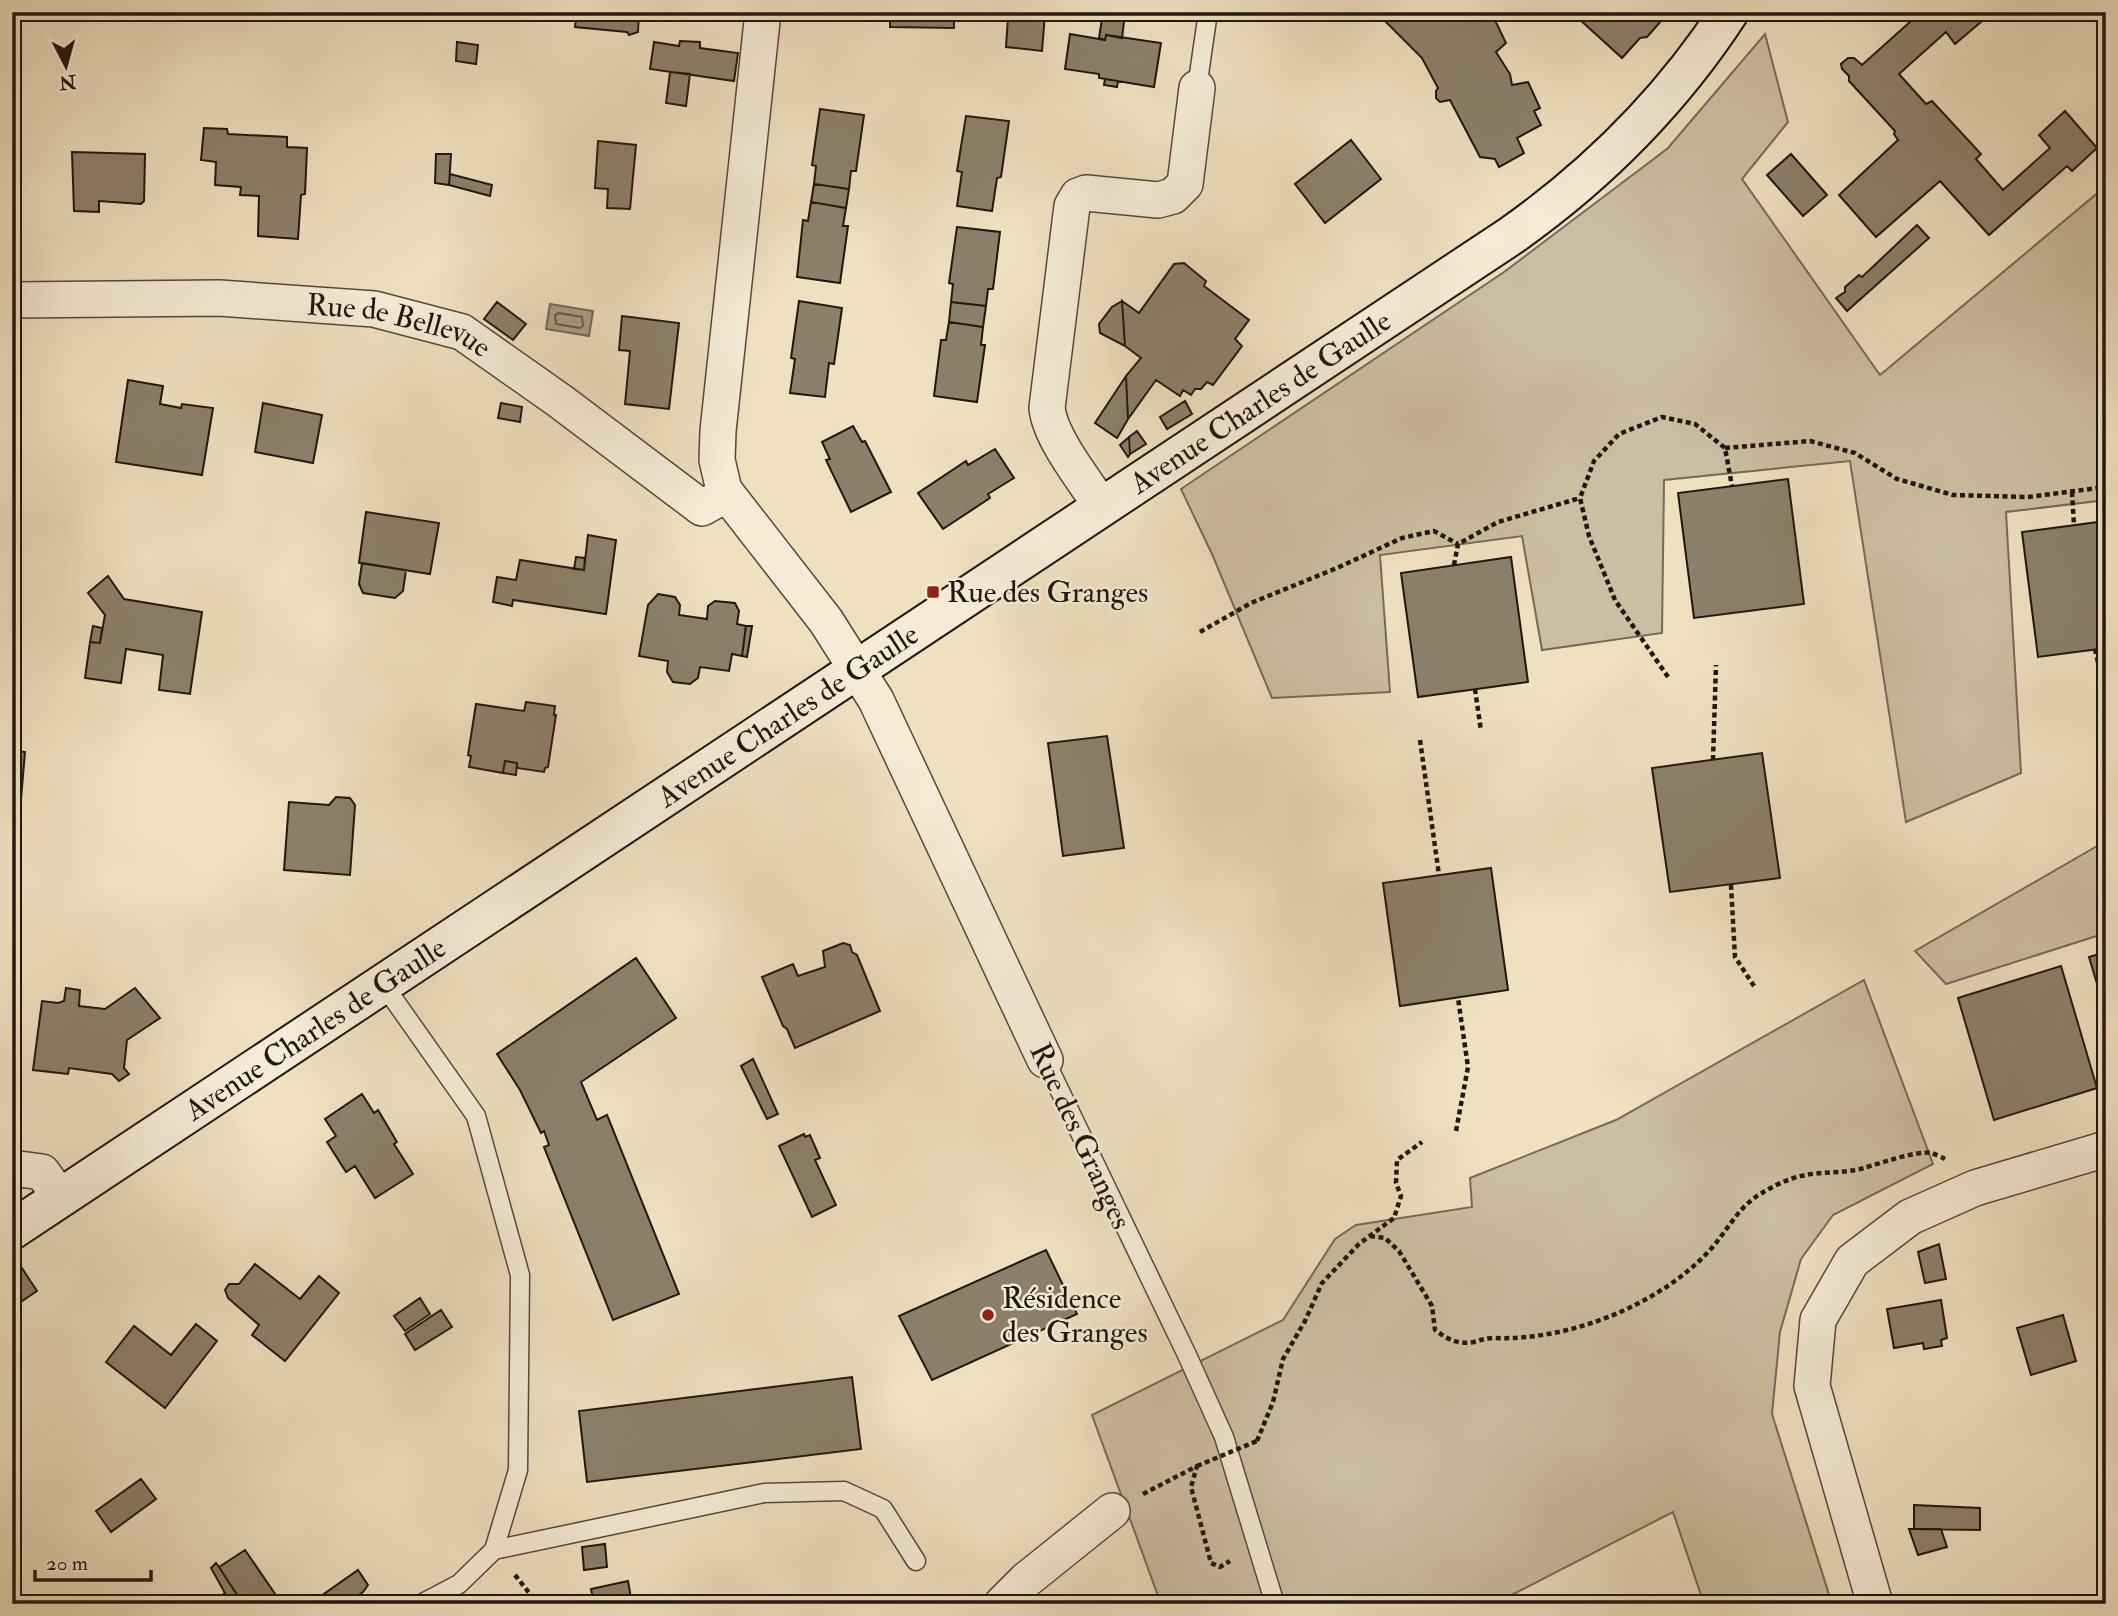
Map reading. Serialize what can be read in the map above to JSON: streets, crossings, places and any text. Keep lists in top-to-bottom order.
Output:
{
  "streets": {
    "main road": ["Avenue Charles de Gaulle"],
    "street": ["Rue de Bellevue", "Rue des Granges"]
  },
  "crossings": [
    ["Rue de Bellevue", "Rue des Granges"],
    ["Avenue Charles de Gaulle", "Rue des Granges"]
  ],
  "places": {
    "transit": ["Rue des Granges"],
    "other": ["Résidence des Granges"]
  },
  "scale_bar": "20 m",
  "north": "bottom"
}
